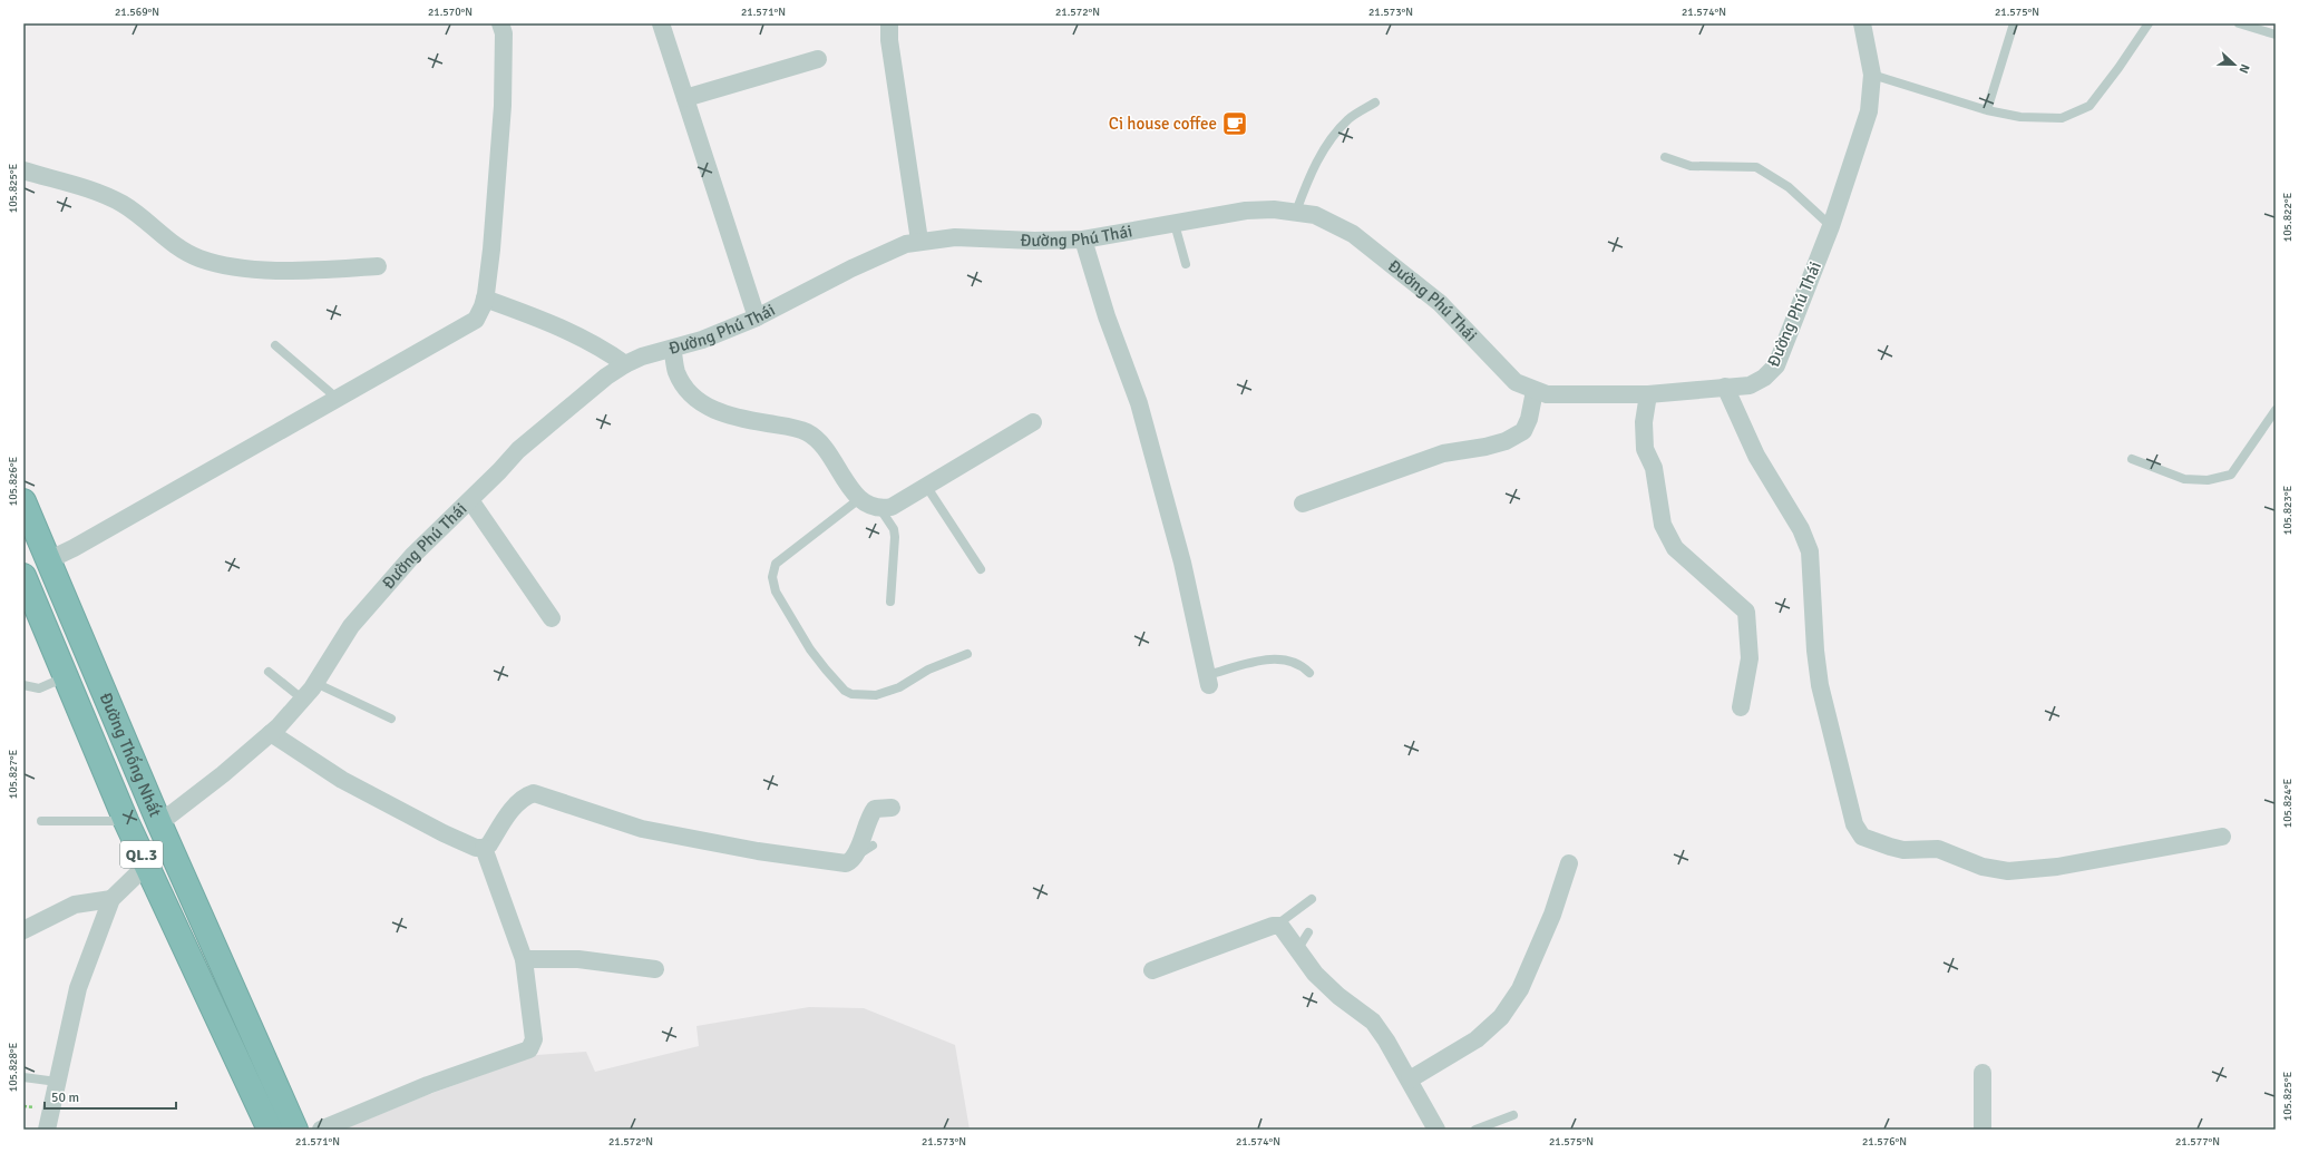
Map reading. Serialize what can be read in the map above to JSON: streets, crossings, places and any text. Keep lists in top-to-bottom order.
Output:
{
  "streets": {
    "highway": ["Đường Thống Nhất", "QL.3"],
    "street": ["Đường Phú Thái"]
  },
  "crossings": [
    ["Đường Phú Thái", "Đường Thống Nhất"]
  ],
  "places": {
    "cafe": ["Ci house coffee"]
  },
  "scale_bar": "50 m",
  "north": "right",
  "coordinates": [
    "21.569°N",
    "21.570°N",
    "21.571°N",
    "21.572°N",
    "21.573°N",
    "21.574°N",
    "21.575°N",
    "105.825°E",
    "105.822°E",
    "105.826°E",
    "105.823°E",
    "105.827°E",
    "105.824°E",
    "105.828°E",
    "21.576°N",
    "21.577°N"
  ]
}
